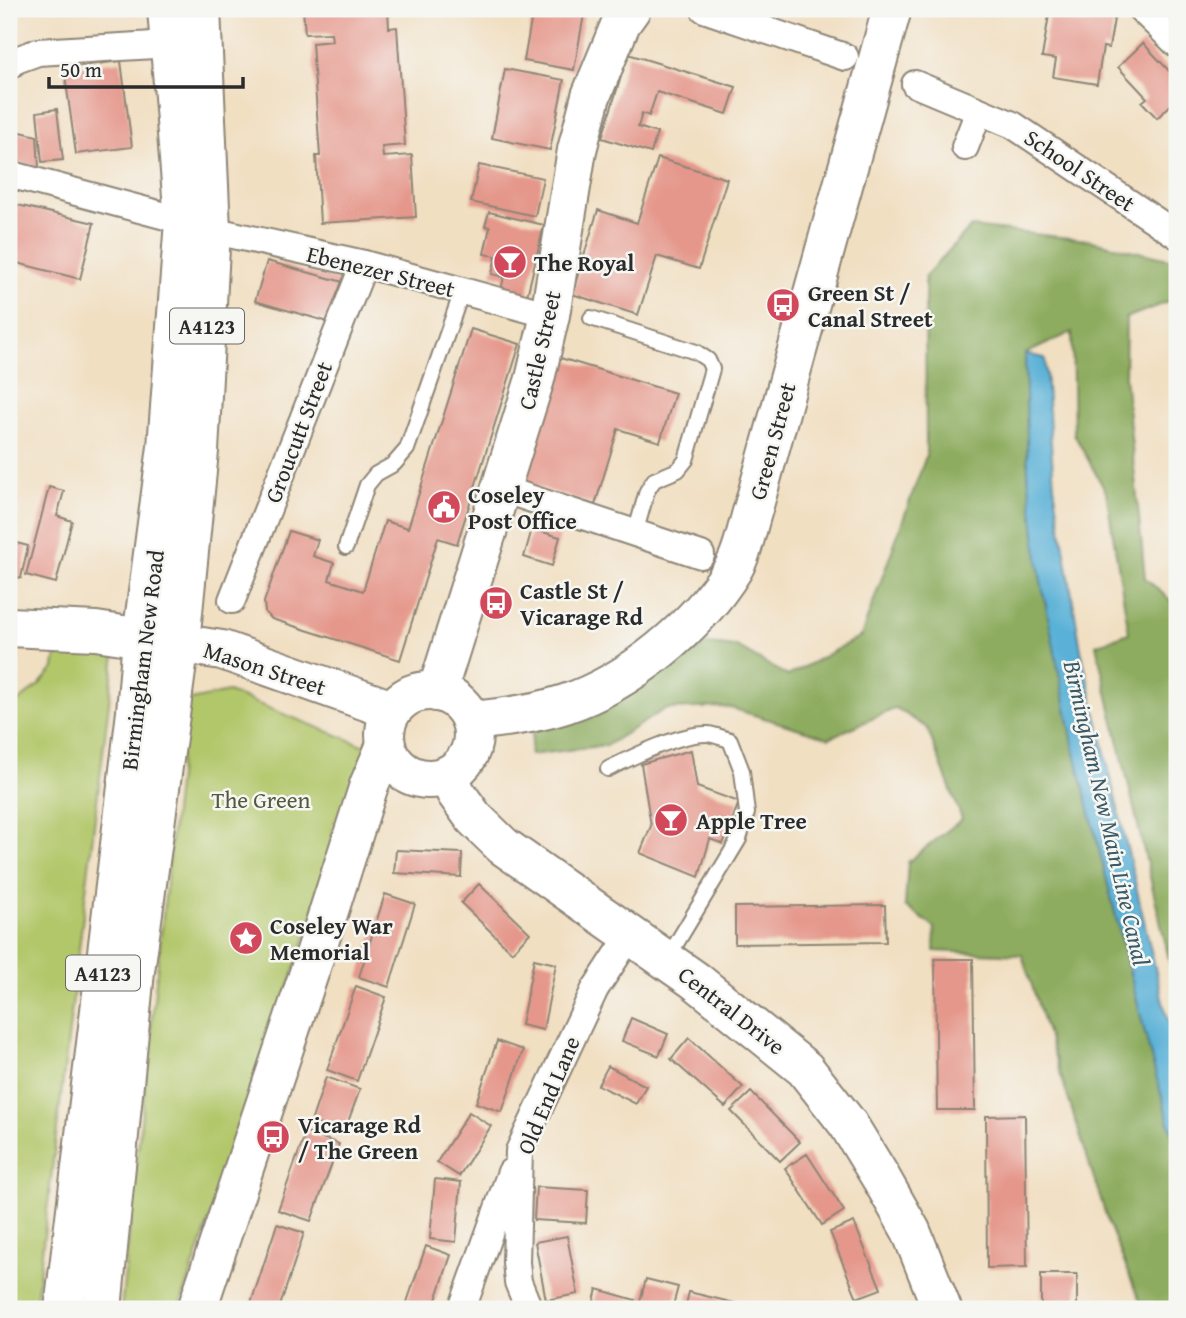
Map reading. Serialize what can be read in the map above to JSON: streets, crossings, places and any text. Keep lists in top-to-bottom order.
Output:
{
  "streets": {
    "main road": [
      "A4123",
      "Castle Street",
      "Green Street",
      "Birmingham New Road",
      "Mason Street",
      "Central Drive"
    ],
    "street": [
      "School Street",
      "Ebenezer Street",
      "Groucutt Street",
      "Old End Lane"
    ]
  },
  "crossings": [
    ["Ebenezer Street", "Castle Street"],
    ["Ebenezer Street", "Groucutt Street"],
    ["Ebenezer Street", "Birmingham New Road"],
    ["Castle Street", "Green Street"],
    ["Castle Street", "Mason Street"],
    ["Castle Street", "Central Drive"],
    ["Green Street", "Mason Street"],
    ["Green Street", "Central Drive"],
    ["Birmingham New Road", "Mason Street"],
    ["Mason Street", "Central Drive"],
    ["Central Drive", "Old End Lane"]
  ],
  "water": ["Birmingham New Main Line Canal"],
  "parks": ["The Green"],
  "places": {
    "bar": ["The Royal", "Apple Tree"],
    "bus stop": ["Green St / Canal Street", "Castle St / Vicarage Rd", "Vicarage Rd / The Green"],
    "public building": ["Coseley Post Office"],
    "place": ["Coseley War Memorial"]
  },
  "scale_bar": "50 m"
}
